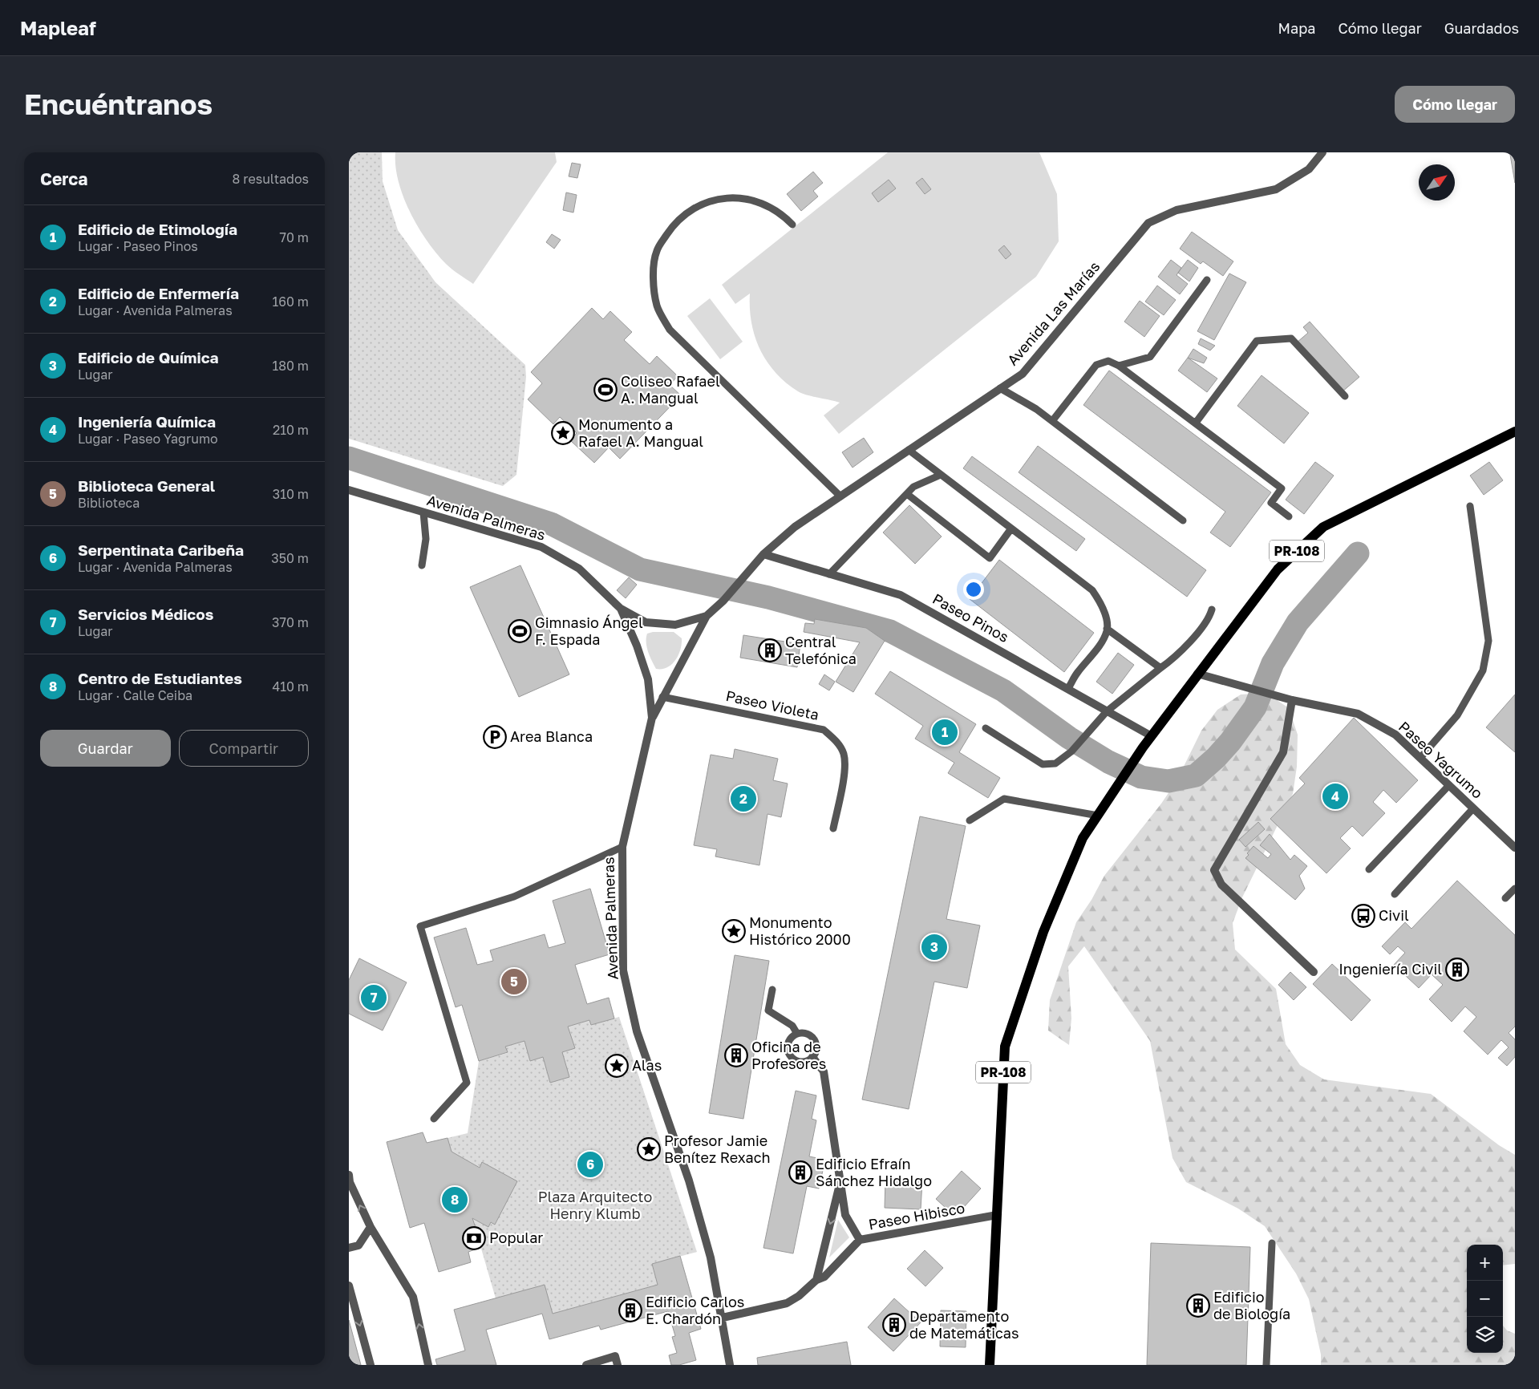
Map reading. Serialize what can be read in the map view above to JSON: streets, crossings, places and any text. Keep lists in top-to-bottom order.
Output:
{
  "streets": {
    "main road": ["PR-108"],
    "street": [
      "Avenida Las Marías",
      "Avenida Palmeras",
      "Paseo Pinos",
      "Paseo Yagrumo",
      "Paseo Hibisco"
    ],
    "lane": ["Paseo Violeta"]
  },
  "crossings": [
    ["Avenida Las Marías", "Avenida Palmeras"],
    ["Avenida Las Marías", "Paseo Pinos"],
    ["Avenida Palmeras", "Paseo Hibisco"],
    ["PR-108", "Paseo Pinos"],
    ["PR-108", "Paseo Yagrumo"],
    ["PR-108", "Paseo Hibisco"]
  ],
  "parks": ["Plaza Arquitecto Henry Klumb"],
  "places": {
    "sports": ["Coliseo Rafael A. Mangual", "Gimnasio Ángel F. Espada"],
    "place": [
      "Monumento a Rafael A. Mangual",
      "Monumento Histórico 2000",
      "Alas",
      "Profesor Jamie Benítez Rexach"
    ],
    "building": [
      "Central Telefónica",
      "Ingeniería Civil",
      "Oficina de Profesores",
      "Edificio Efraín Sánchez Hidalgo",
      "Edificio de Biología",
      "Edificio Carlos E. Chardón",
      "Departamento de Matemáticas"
    ],
    "parking": ["Area Blanca"],
    "bus stop": ["Civil"],
    "bank": ["Popular"]
  },
  "north": "top right",
  "page": {
    "header": "Mapleaf",
    "nav": ["Mapa", "Cómo llegar", "Guardados"],
    "buttons": [
      "Cómo llegar",
      ["Guardar", "Compartir"]
    ],
    "title": "Encuéntranos",
    "heading": ["Cerca", "8 resultados"],
    "list": [
      {
        "mark": "1",
        "name": "Edificio de Etimología",
        "note": "Lugar · Paseo Pinos",
        "value": "70 m"
      },
      {
        "mark": "2",
        "name": "Edificio de Enfermería",
        "note": "Lugar · Avenida Palmeras",
        "value": "160 m"
      },
      {
        "mark": "3",
        "name": "Edificio de Química",
        "note": "Lugar",
        "value": "180 m"
      },
      {
        "mark": "4",
        "name": "Ingeniería Química",
        "note": "Lugar · Paseo Yagrumo",
        "value": "210 m"
      },
      {
        "mark": "5",
        "name": "Biblioteca General",
        "note": "Biblioteca",
        "value": "310 m"
      },
      {
        "mark": "6",
        "name": "Serpentinata Caribeña",
        "note": "Lugar · Avenida Palmeras",
        "value": "350 m"
      },
      {
        "mark": "7",
        "name": "Servicios Médicos",
        "note": "Lugar",
        "value": "370 m"
      },
      {
        "mark": "8",
        "name": "Centro de Estudiantes",
        "note": "Lugar · Calle Ceiba",
        "value": "410 m"
      }
    ],
    "pins": [
      "1",
      "4",
      "2",
      "3",
      "5",
      "7",
      "6",
      "8"
    ],
    "map_buttons": ["+", "−"]
  }
}
